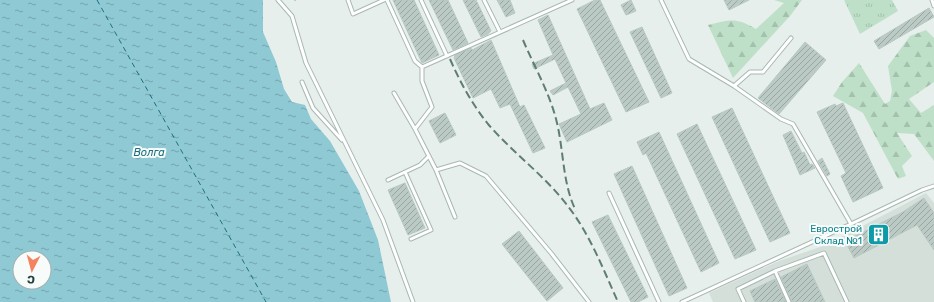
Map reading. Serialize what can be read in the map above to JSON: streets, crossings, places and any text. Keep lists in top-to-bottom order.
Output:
{
  "water": ["Волга"],
  "places": {
    "building": ["Еврострой Склад №1"]
  },
  "north": "bottom"
}
